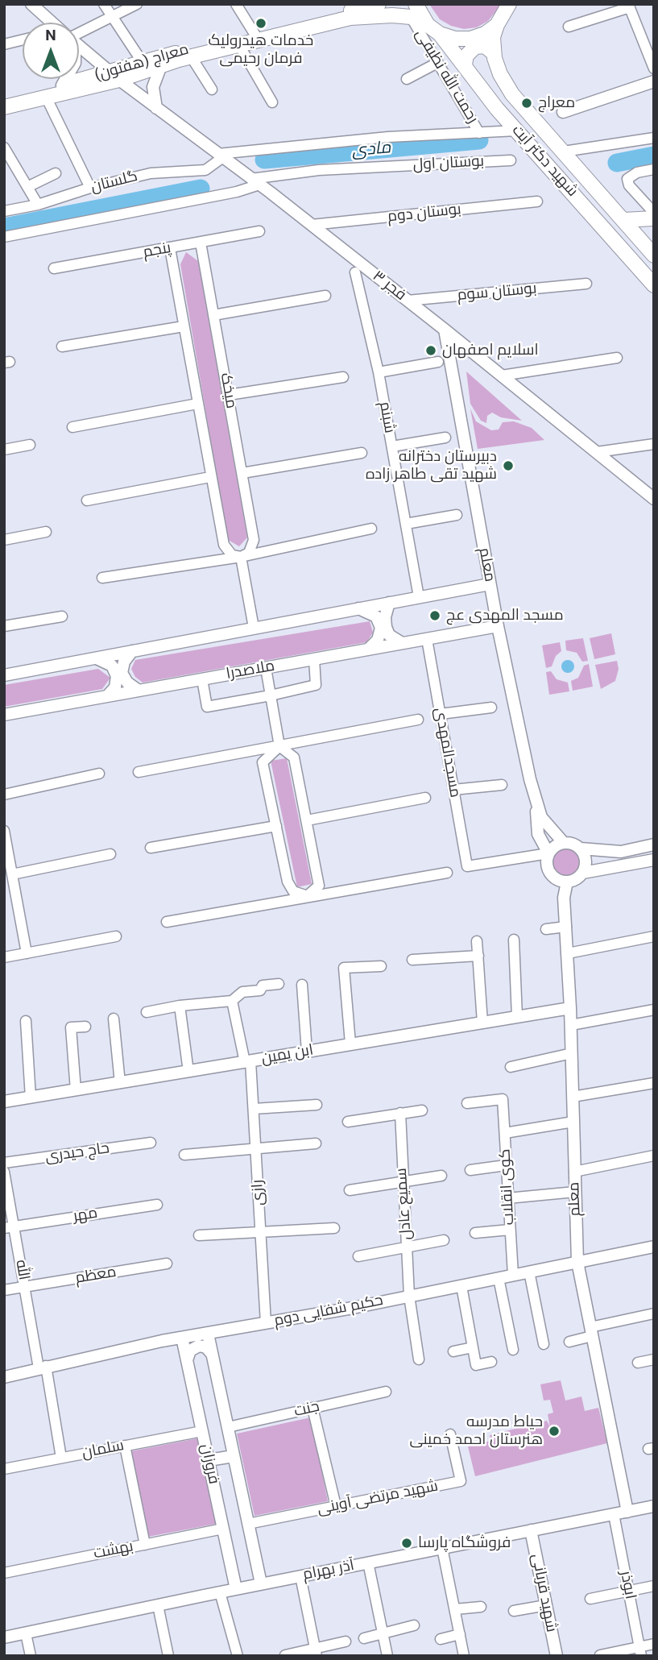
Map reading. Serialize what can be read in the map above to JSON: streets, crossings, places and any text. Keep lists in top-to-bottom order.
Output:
{
  "streets": {
    "main road": ["معراج (هفتون)", "شهید دکتر آیت"],
    "street": [
      "رحمت الله نظیفی",
      "بوستان اول",
      "گلستان",
      "بوستان دوم",
      "پنجم",
      "فجر ۳",
      "بوستان سوم",
      "میخک",
      "شبنم",
      "معلم",
      "ملاصدرا",
      "مسجدالمهدی",
      "ابن یمین",
      "حاج حیدری",
      "کوی انقلاب",
      "رازی",
      "سمیع عادل",
      "مهر",
      "الله",
      "معظم",
      "حکیم شفایی دوم",
      "جنت",
      "سلمان",
      "فروزان",
      "شهید مرتضی آوینی",
      "بهشت",
      "آذر بهرام",
      "ابوذر",
      "شهید قربانی"
    ]
  },
  "crossings": [
    ["معراج (هفتون)", "رحمت الله نظیفی"],
    ["معراج (هفتون)", "فجر ۳"],
    ["رحمت الله نظیفی", "شهید دکتر آیت"],
    ["بوستان اول", "فجر ۳"],
    ["گلستان", "فجر ۳"],
    ["بوستان دوم", "فجر ۳"],
    ["پنجم", "میخک"],
    ["فجر ۳", "بوستان سوم"],
    ["فجر ۳", "معلم"],
    ["معلم", "ملاصدرا"],
    ["معلم", "مسجدالمهدی"],
    ["معلم", "ابن یمین"],
    ["معلم", "حکیم شفایی دوم"],
    ["معلم", "آذر بهرام"],
    ["ملاصدرا", "مسجدالمهدی"],
    ["ابن یمین", "رازی"],
    ["کوی انقلاب", "حکیم شفایی دوم"],
    ["رازی", "حکیم شفایی دوم"],
    ["سمیع عادل", "حکیم شفایی دوم"],
    ["مهر", "الله"],
    ["الله", "معظم"],
    ["الله", "حکیم شفایی دوم"],
    ["الله", "سلمان"],
    ["حکیم شفایی دوم", "فروزان"],
    ["جنت", "فروزان"],
    ["سلمان", "فروزان"],
    ["فروزان", "شهید مرتضی آوینی"],
    ["فروزان", "بهشت"],
    ["فروزان", "آذر بهرام"],
    ["آذر بهرام", "ابوذر"],
    ["آذر بهرام", "شهید قربانی"]
  ],
  "water": ["مادی"],
  "places": [
    "خدمات هیدرولیک فرمان رحیمی",
    "معراج",
    "اسلایم اصفهان",
    "دبیرستان دخترانه شهید تقی طاهر زاده",
    "مسجد المهدی عج",
    "حیاط مدرسه هنرستان احمد خمینی",
    "فروشگاه پارسا"
  ],
  "north": "top"
}
